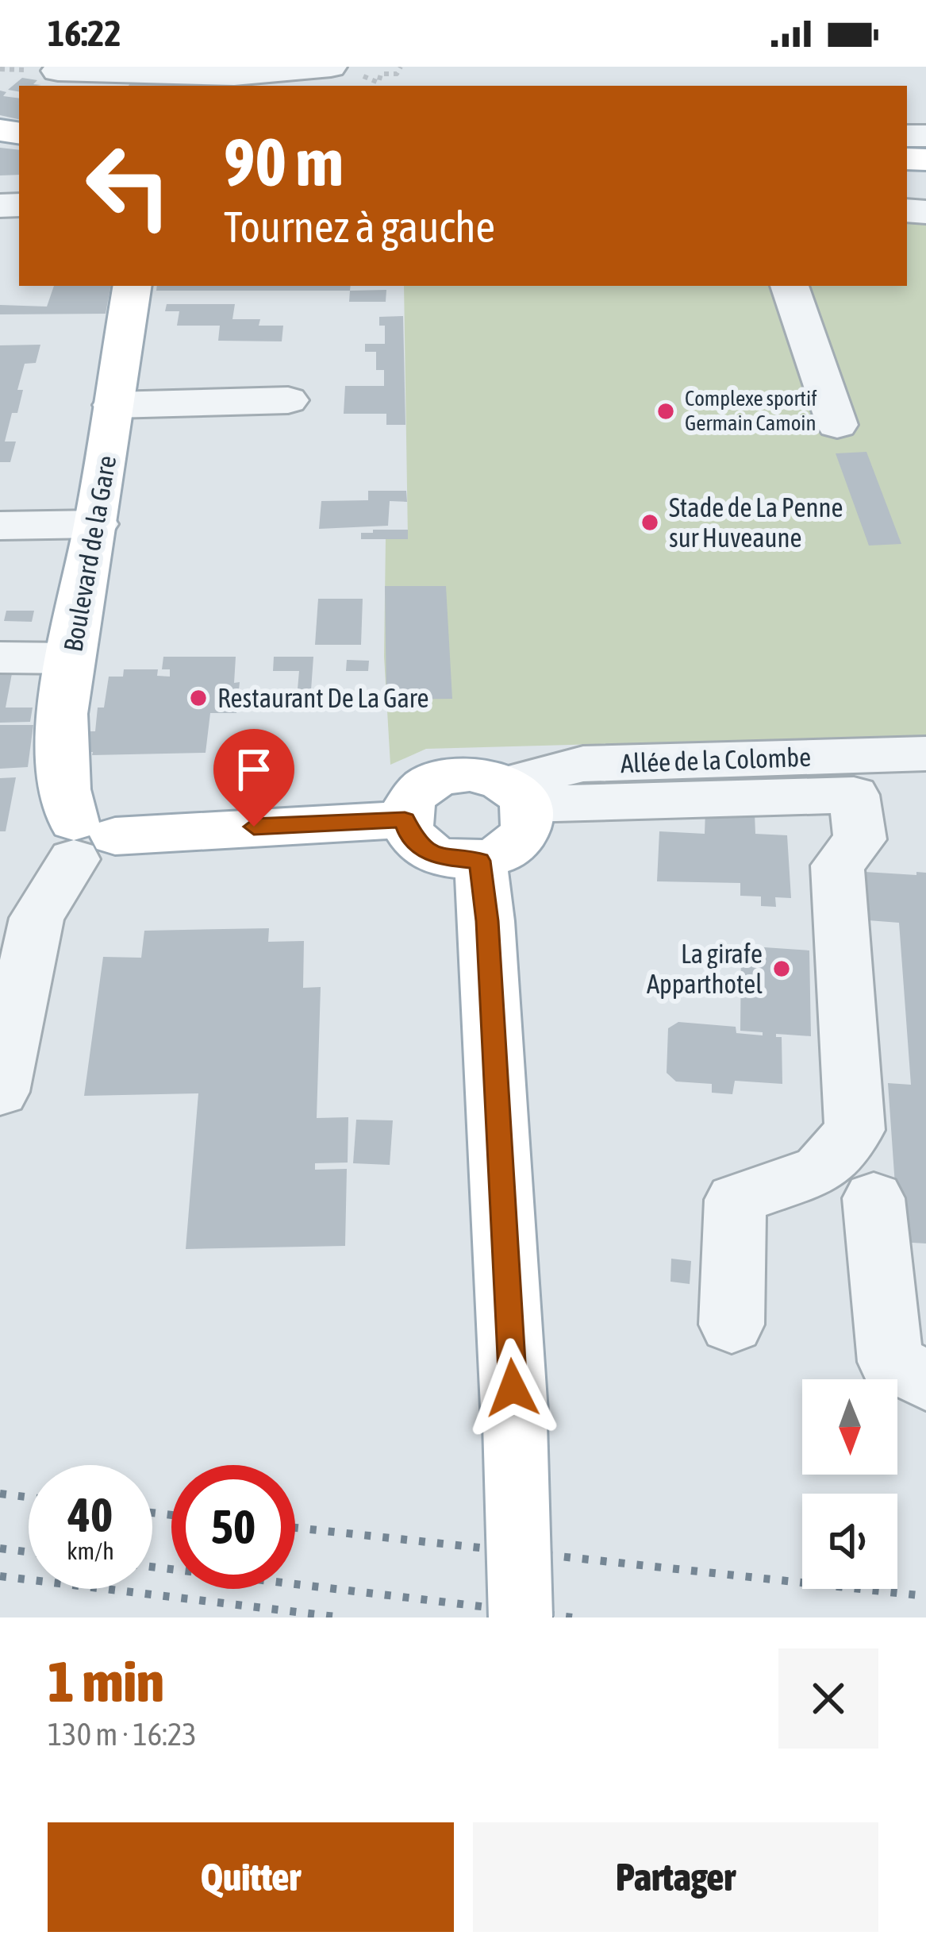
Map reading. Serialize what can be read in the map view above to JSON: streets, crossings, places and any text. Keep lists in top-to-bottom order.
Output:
{
  "streets": {
    "main road": ["Boulevard de la Gare"],
    "street": ["Allée de la Colombe"]
  },
  "places": [
    "Complexe sportif Germain Camoin",
    "Stade de La Penne sur Huveaune",
    "Restaurant De La Gare",
    "La girafe Apparthotel"
  ],
  "north": "bottom",
  "page": {
    "status": "16:22",
    "turn": ["90 m", "Tournez à gauche"],
    "speed": "40 km/h",
    "limit": "50",
    "heading": ["1 min", "130 m · 16:23"],
    "buttons": ["Quitter", "Partager"]
  }
}
